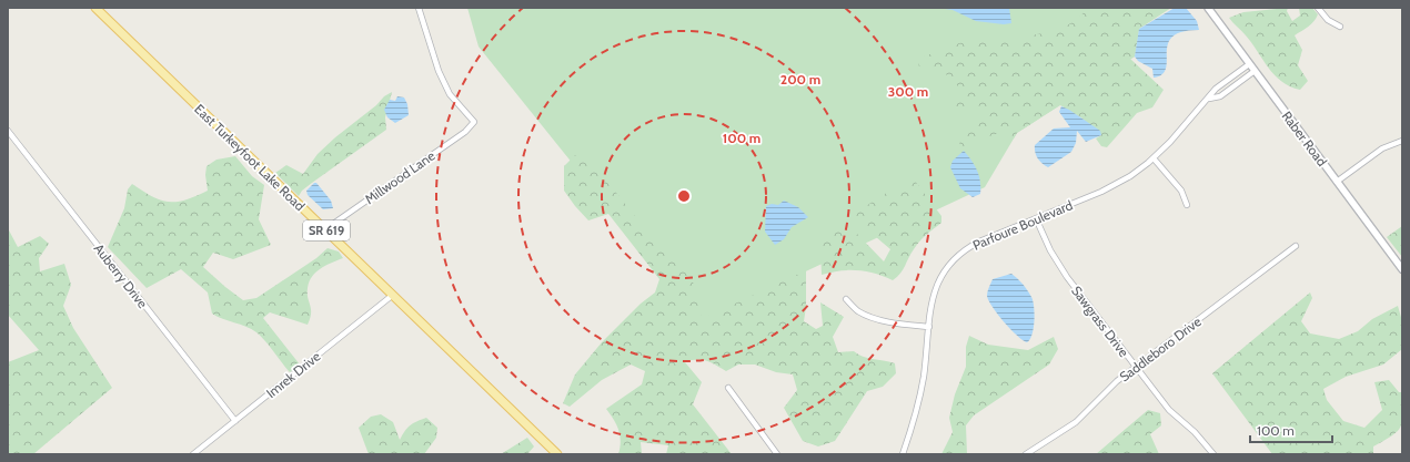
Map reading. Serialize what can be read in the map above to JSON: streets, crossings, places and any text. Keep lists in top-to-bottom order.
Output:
{
  "streets": {
    "main road": ["East Turkeyfoot Lake Road", "SR 619"],
    "street": [
      "Raber Road",
      "Millwood Lane",
      "Parfoure Boulevard",
      "Auberry Drive",
      "Sawgrass Drive",
      "Saddleboro Drive",
      "Imrek Drive"
    ]
  },
  "crossings": [
    ["Raber Road", "Parfoure Boulevard"],
    ["East Turkeyfoot Lake Road", "Millwood Lane"],
    ["East Turkeyfoot Lake Road", "Imrek Drive"],
    ["Parfoure Boulevard", "Sawgrass Drive"],
    ["Auberry Drive", "Imrek Drive"],
    ["Sawgrass Drive", "Saddleboro Drive"]
  ],
  "scale_bar": "100 m",
  "rings": ["200 m", "300 m", "100 m"]
}
